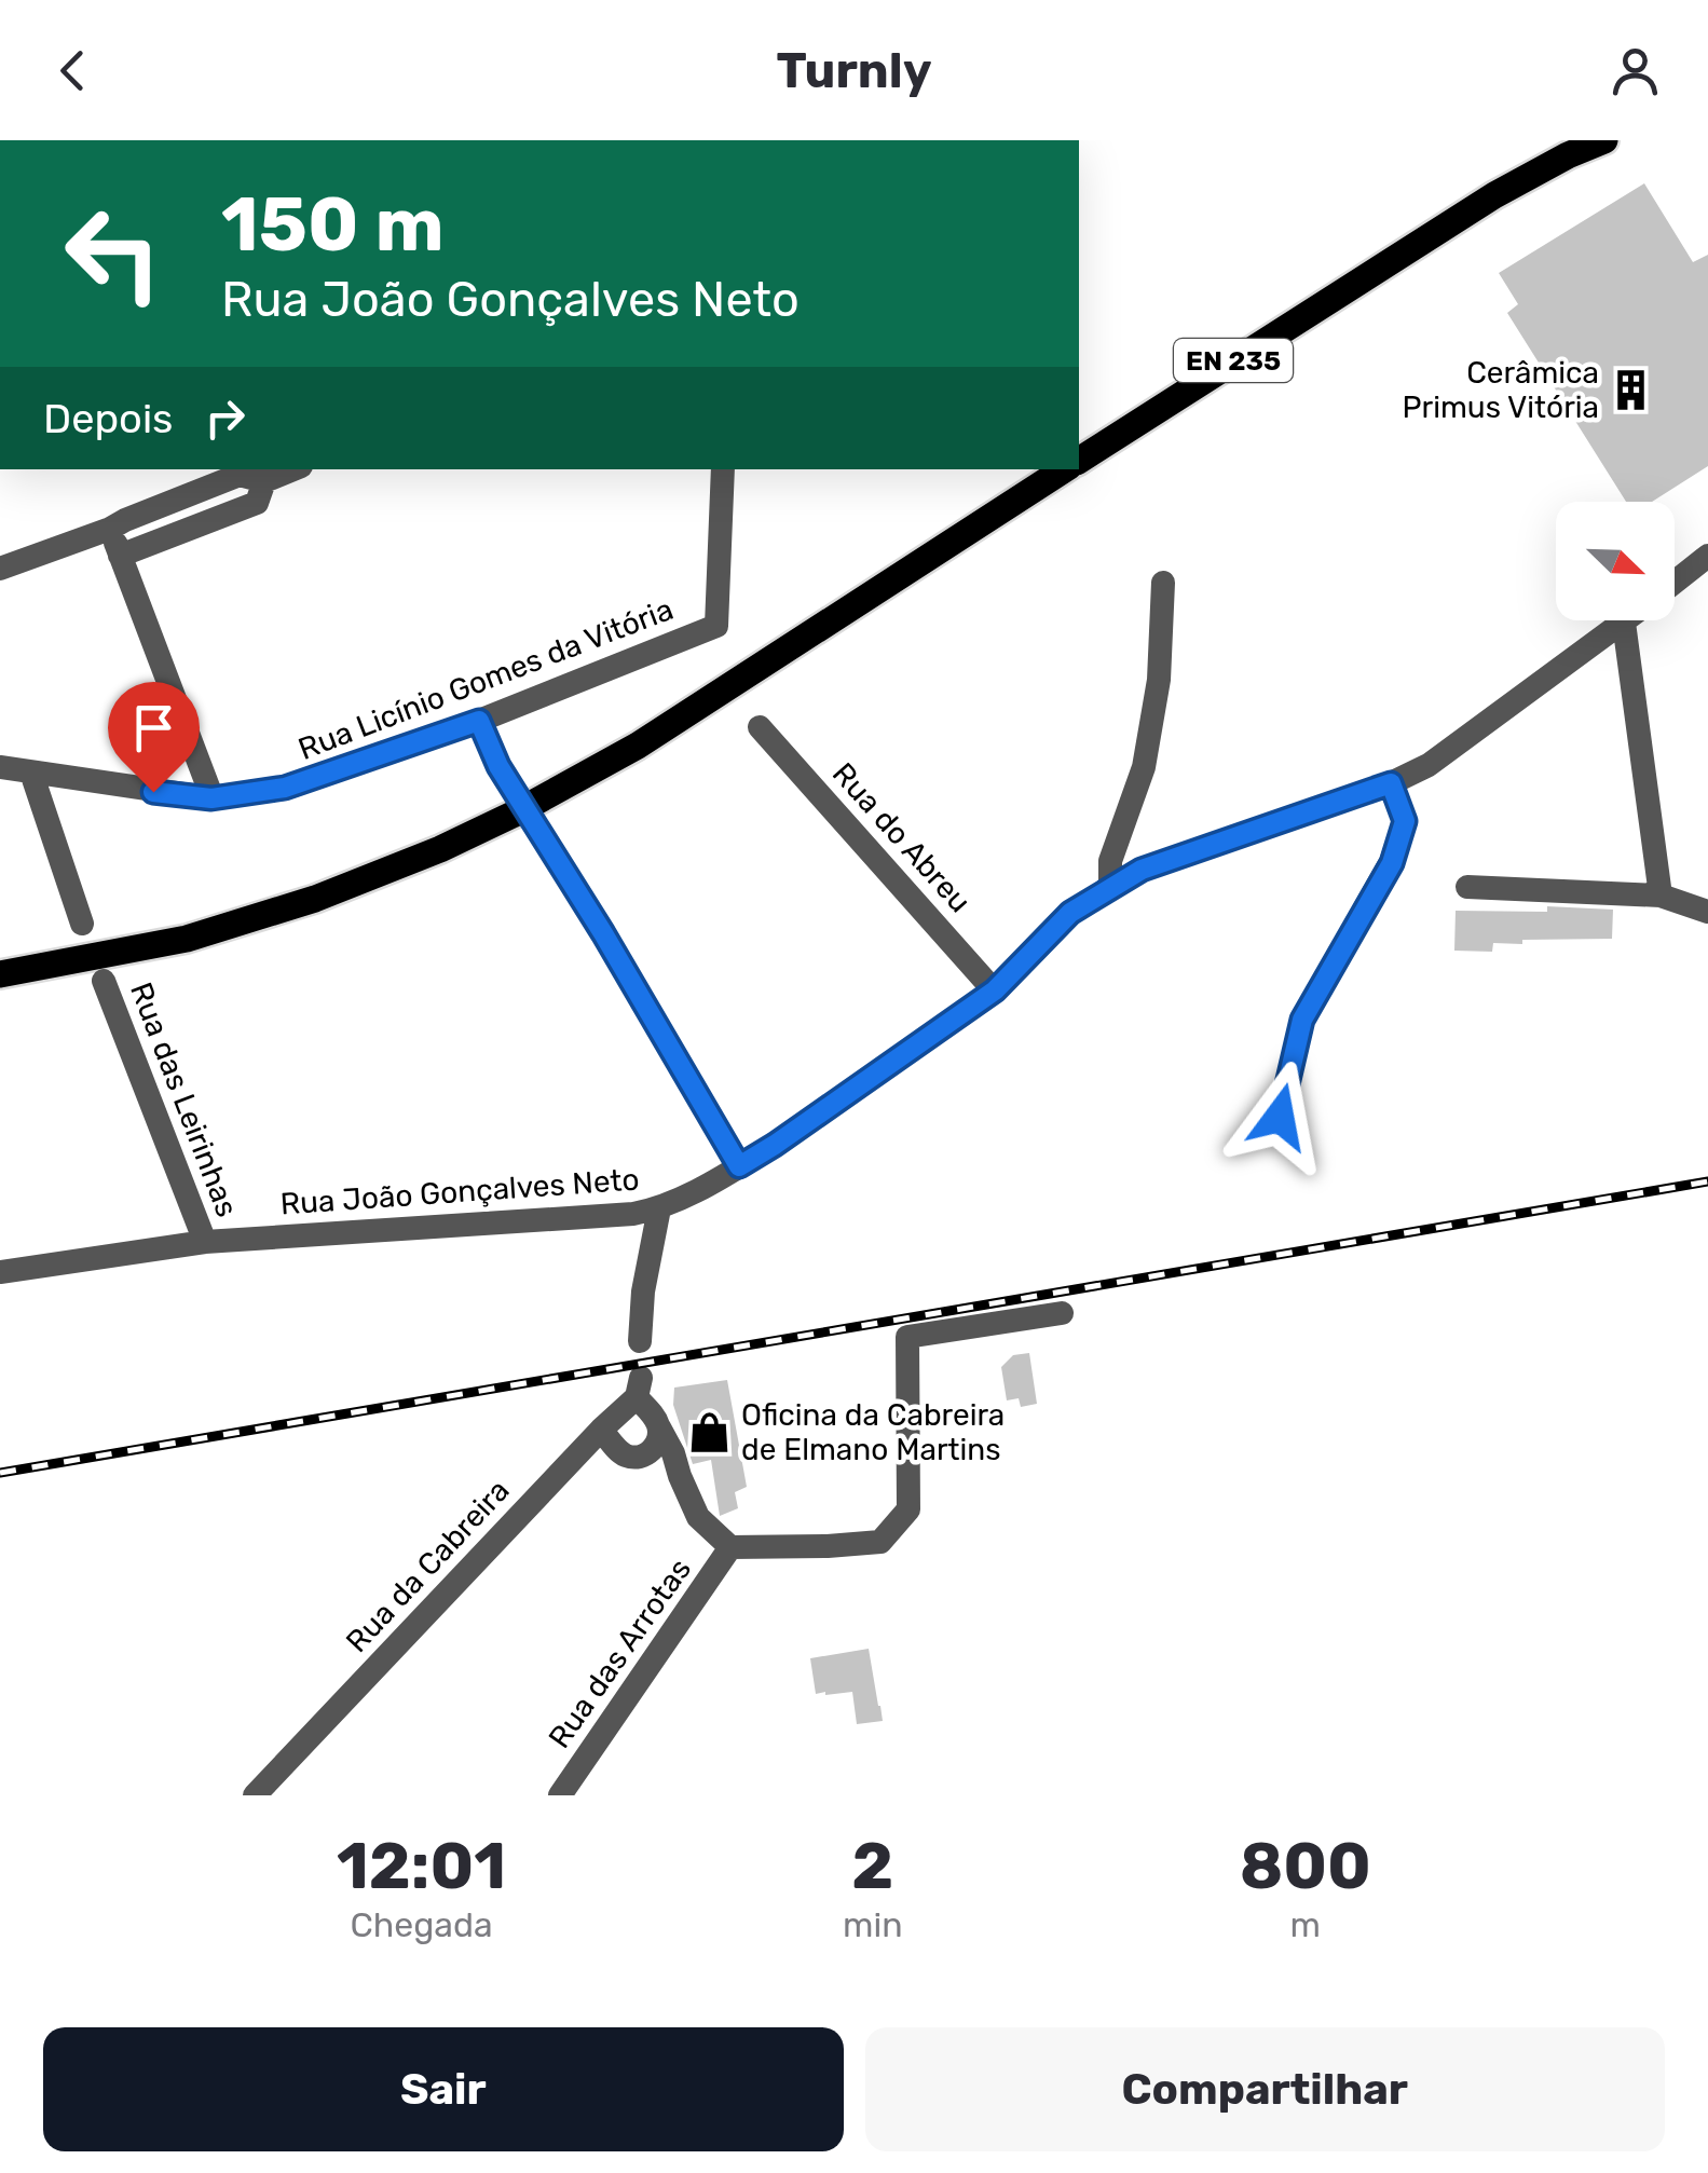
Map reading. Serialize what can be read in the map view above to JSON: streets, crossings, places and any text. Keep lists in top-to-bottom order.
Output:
{
  "streets": {
    "main road": ["EN 235"],
    "street": [
      "Rua Licínio Gomes da Vitória",
      "Rua do Abreu",
      "Rua das Leirinhas",
      "Rua João Gonçalves Neto",
      "Rua da Cabreira",
      "Rua das Arrotas"
    ]
  },
  "crossings": [
    ["Rua do Abreu", "Rua João Gonçalves Neto"],
    ["Rua das Leirinhas", "Rua João Gonçalves Neto"]
  ],
  "places": {
    "building": ["Cerâmica Primus Vitória"],
    "shop": ["Oficina da Cabreira de Elmano Martins"]
  },
  "north": "bottom right",
  "page": {
    "header": "Turnly",
    "turn": ["150 m", "Rua João Gonçalves Neto"],
    "then": "Depois",
    "eta": [
      "12:01",
      "Chegada",
      "2",
      "min",
      "800",
      "m"
    ],
    "buttons": ["Sair", "Compartilhar"]
  }
}
